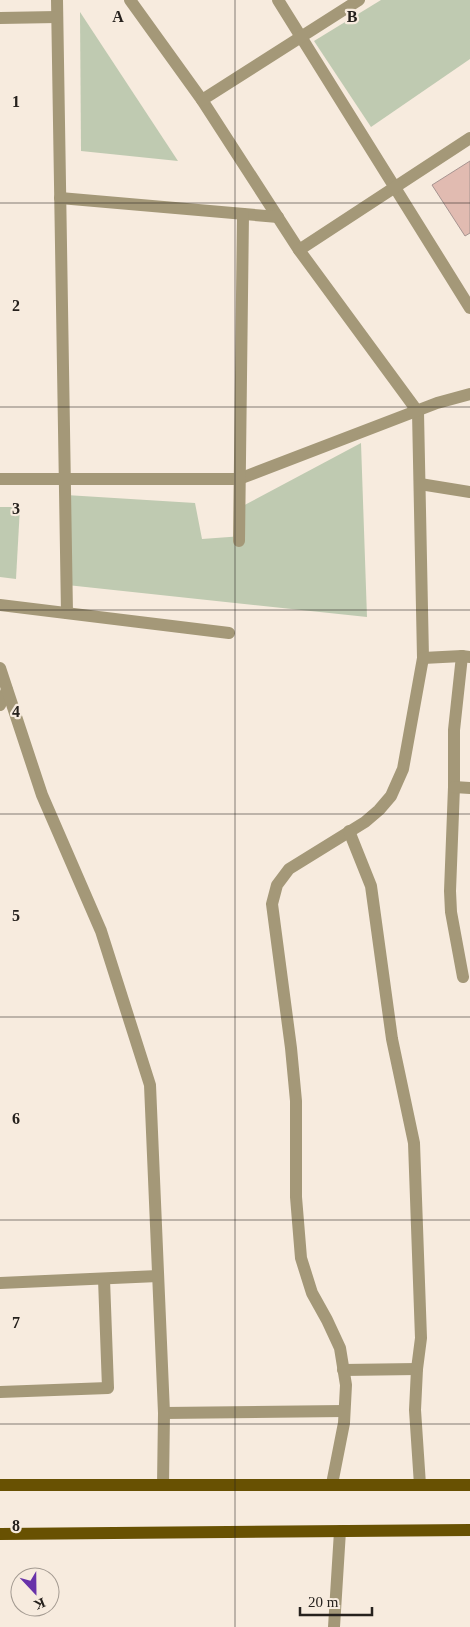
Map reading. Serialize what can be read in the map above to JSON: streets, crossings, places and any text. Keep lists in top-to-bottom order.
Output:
{
  "scale_bar": "20 m",
  "north": "bottom",
  "grid": {
    "columns": ["A", "B"],
    "rows": [
      "1",
      "2",
      "3",
      "4",
      "5",
      "6",
      "7",
      "8"
    ]
  }
}
